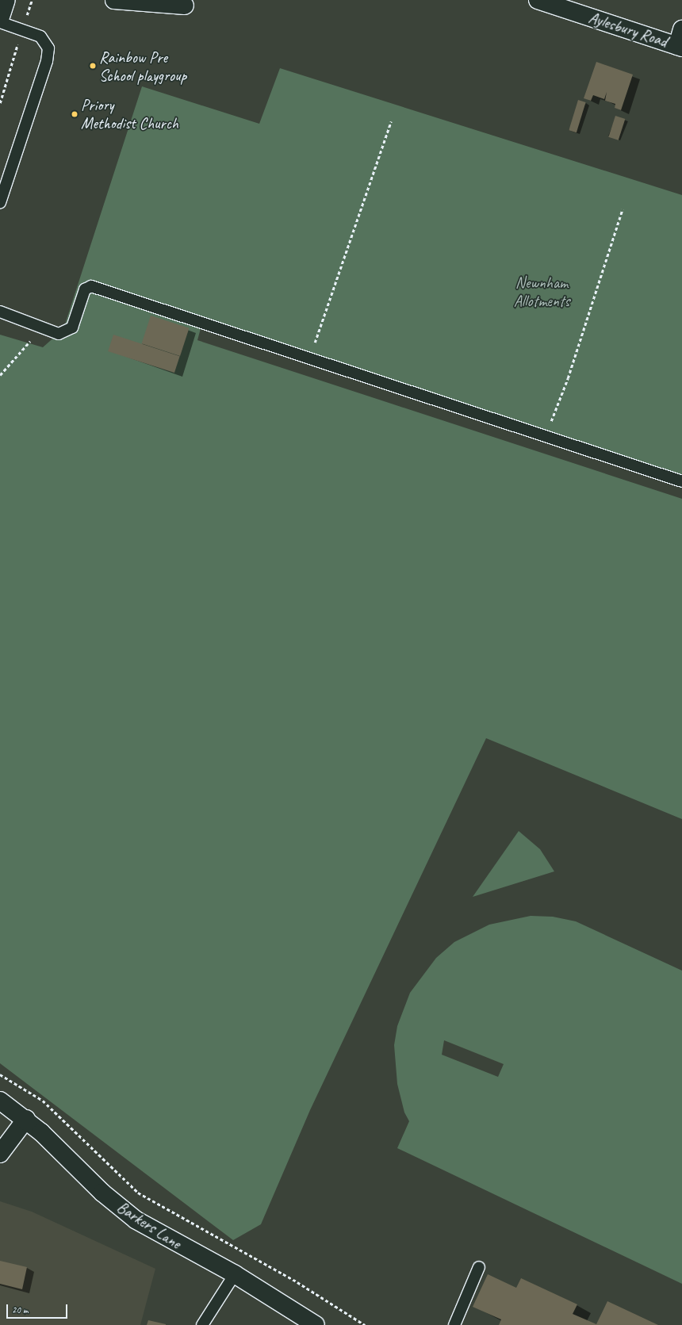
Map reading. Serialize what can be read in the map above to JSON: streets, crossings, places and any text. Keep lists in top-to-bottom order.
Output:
{
  "streets": {
    "street": ["Aylesbury Road", "Barkers Lane"]
  },
  "parks": ["Newnham Allotments"],
  "places": ["Rainbow Pre School playgroup", "Priory Methodist Church"],
  "scale_bar": "20 m"
}
